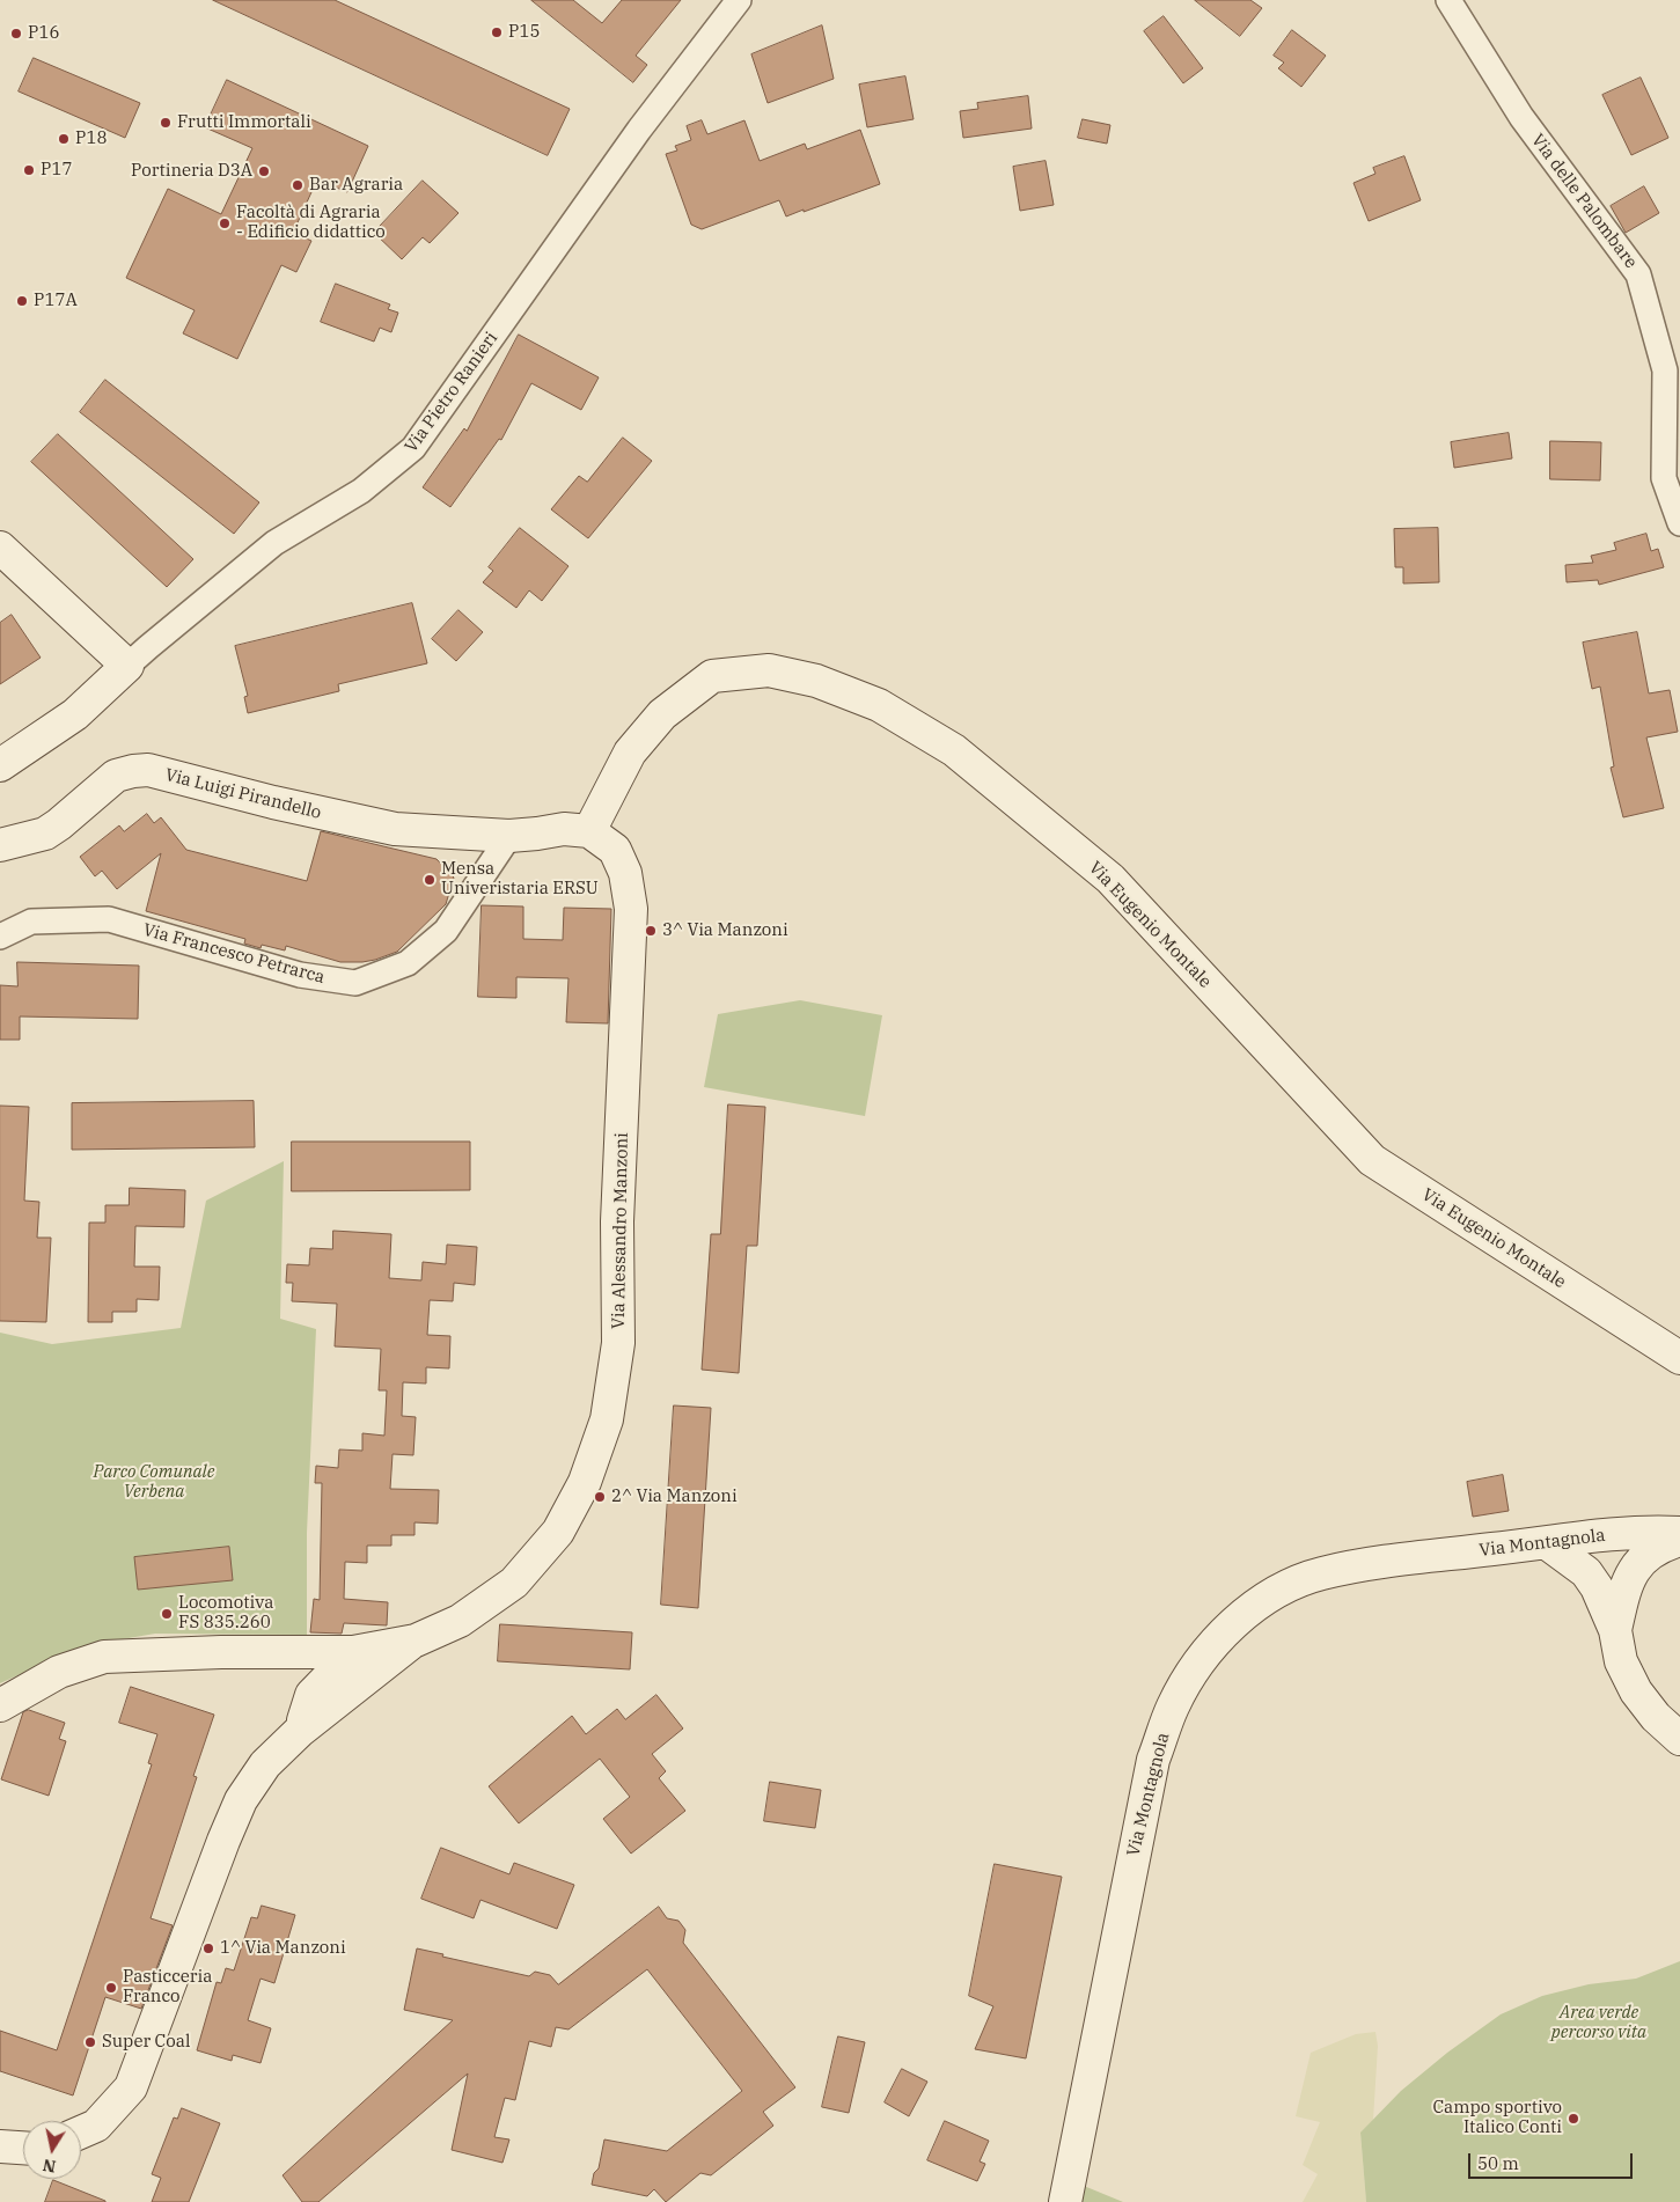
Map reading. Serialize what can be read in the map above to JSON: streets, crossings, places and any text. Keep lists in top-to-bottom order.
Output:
{
  "streets": {
    "street": [
      "Via delle Palombare",
      "Via Pietro Ranieri",
      "Via Luigi Pirandello",
      "Via Eugenio Montale",
      "Via Francesco Petrarca",
      "Via Alessandro Manzoni",
      "Via Montagnola"
    ]
  },
  "crossings": [
    ["Via Luigi Pirandello", "Via Francesco Petrarca"],
    ["Via Eugenio Montale", "Via Alessandro Manzoni"]
  ],
  "parks": ["Parco Comunale Verbena", "Area verde percorso vita"],
  "places": [
    "P15",
    "P16",
    "Frutti Immortali",
    "P18",
    "P17",
    "Portineria D3A",
    "Bar Agraria",
    "Facoltà di Agraria - Edificio didattico",
    "P17A",
    "Mensa Univeristaria ERSU",
    "3^ Via Manzoni",
    "2^ Via Manzoni",
    "Locomotiva FS 835.260",
    "1^ Via Manzoni",
    "Pasticceria Franco",
    "Super Coal",
    "Campo sportivo Italico Conti"
  ],
  "scale_bar": "50 m",
  "north": "bottom"
}
